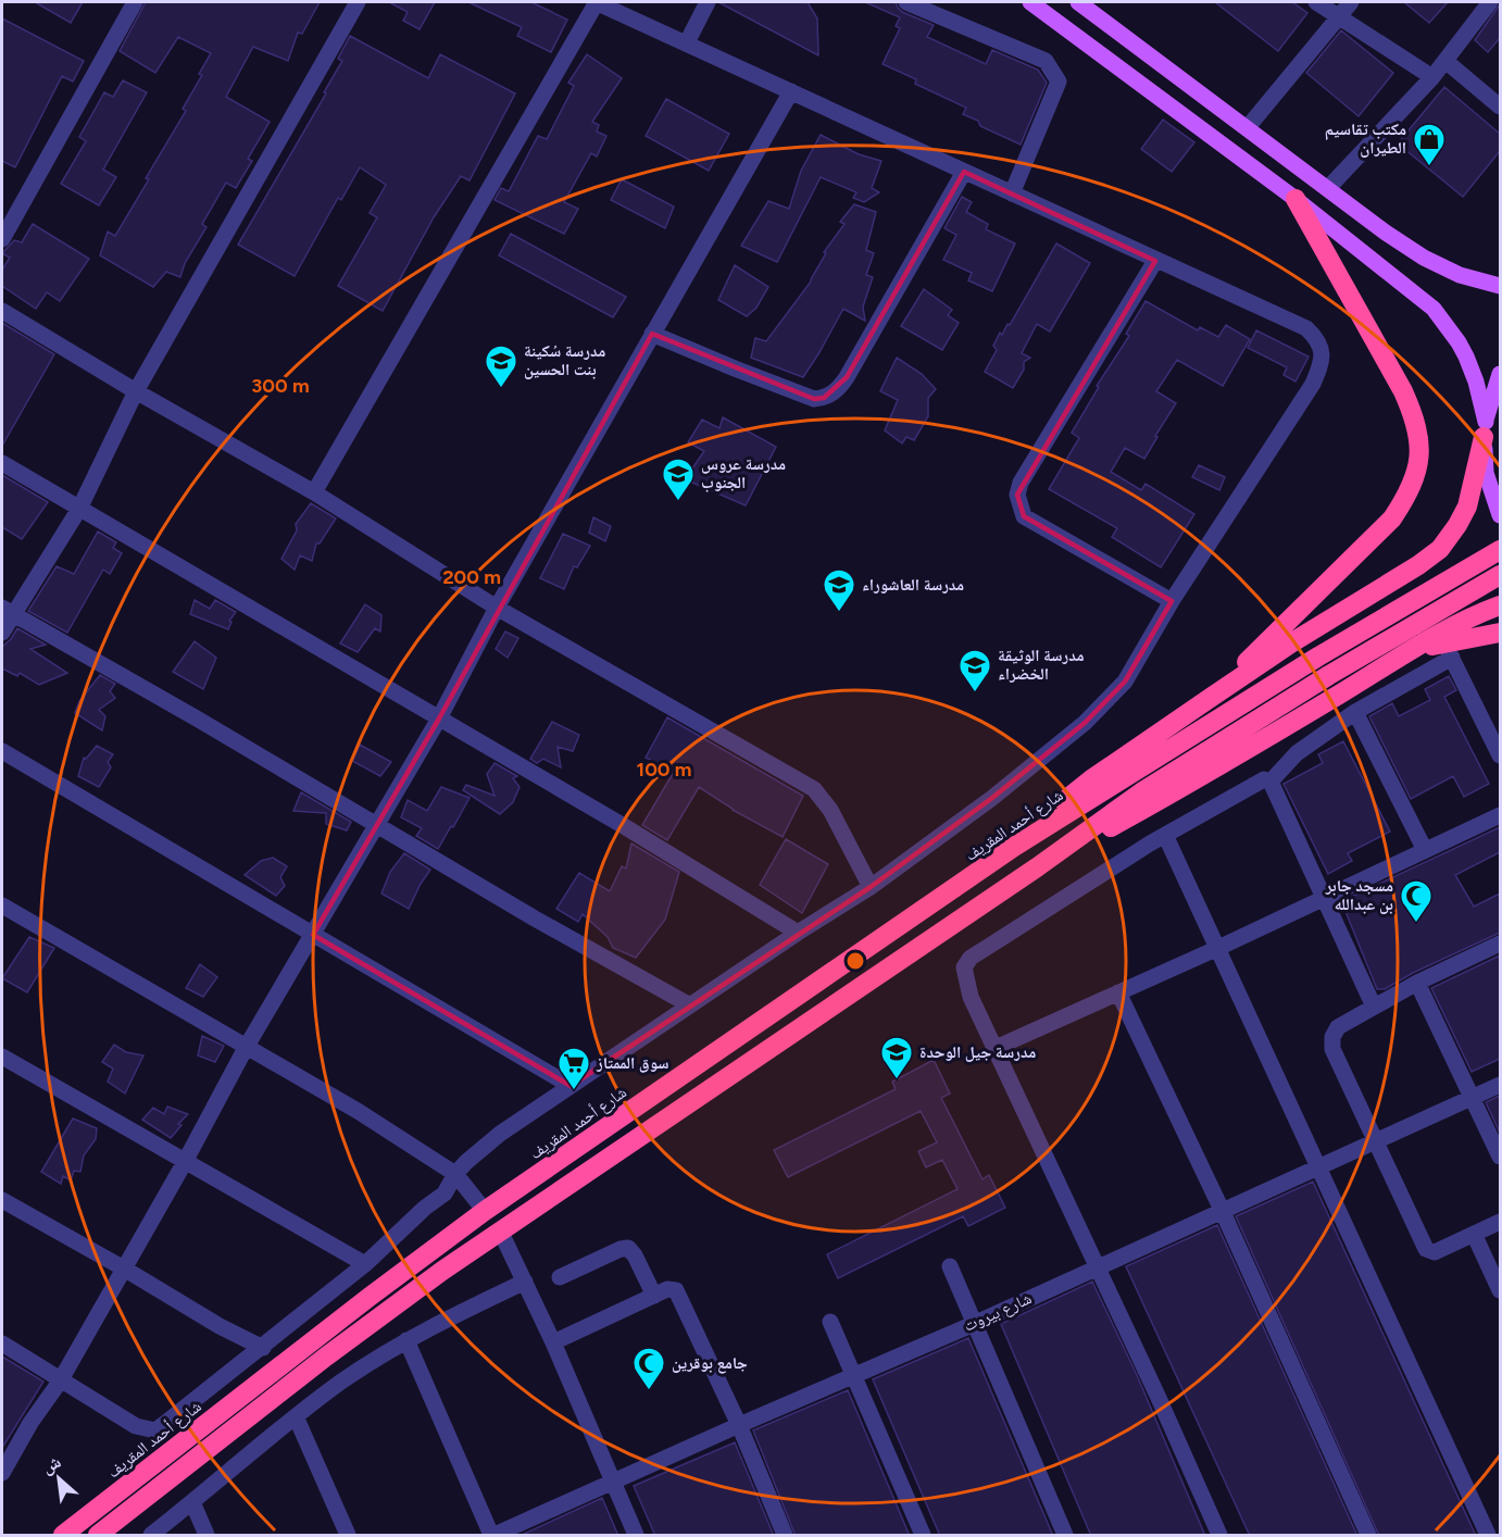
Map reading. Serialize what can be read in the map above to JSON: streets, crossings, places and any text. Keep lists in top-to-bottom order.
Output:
{
  "streets": {
    "highway": ["شارع أحمد المقريف"],
    "street": ["شارع بيروت"]
  },
  "places": {
    "shop": ["مكتب تقاسيم الطيران"],
    "school or university": [
      "مدرسة سُكينة بنت الحسين",
      "مدرسة عروس الجنوب",
      "مدرسة العاشوراء",
      "مدرسة الوثيقة الخضراء",
      "مدرسة جيل الوحدة"
    ],
    "mosque": ["مسجد جابر بن عبدالله", "جامع بوقرين"],
    "supermarket": ["سوق الممتاز"]
  },
  "north": "top left",
  "rings": ["300 m", "200 m", "100 m"]
}
